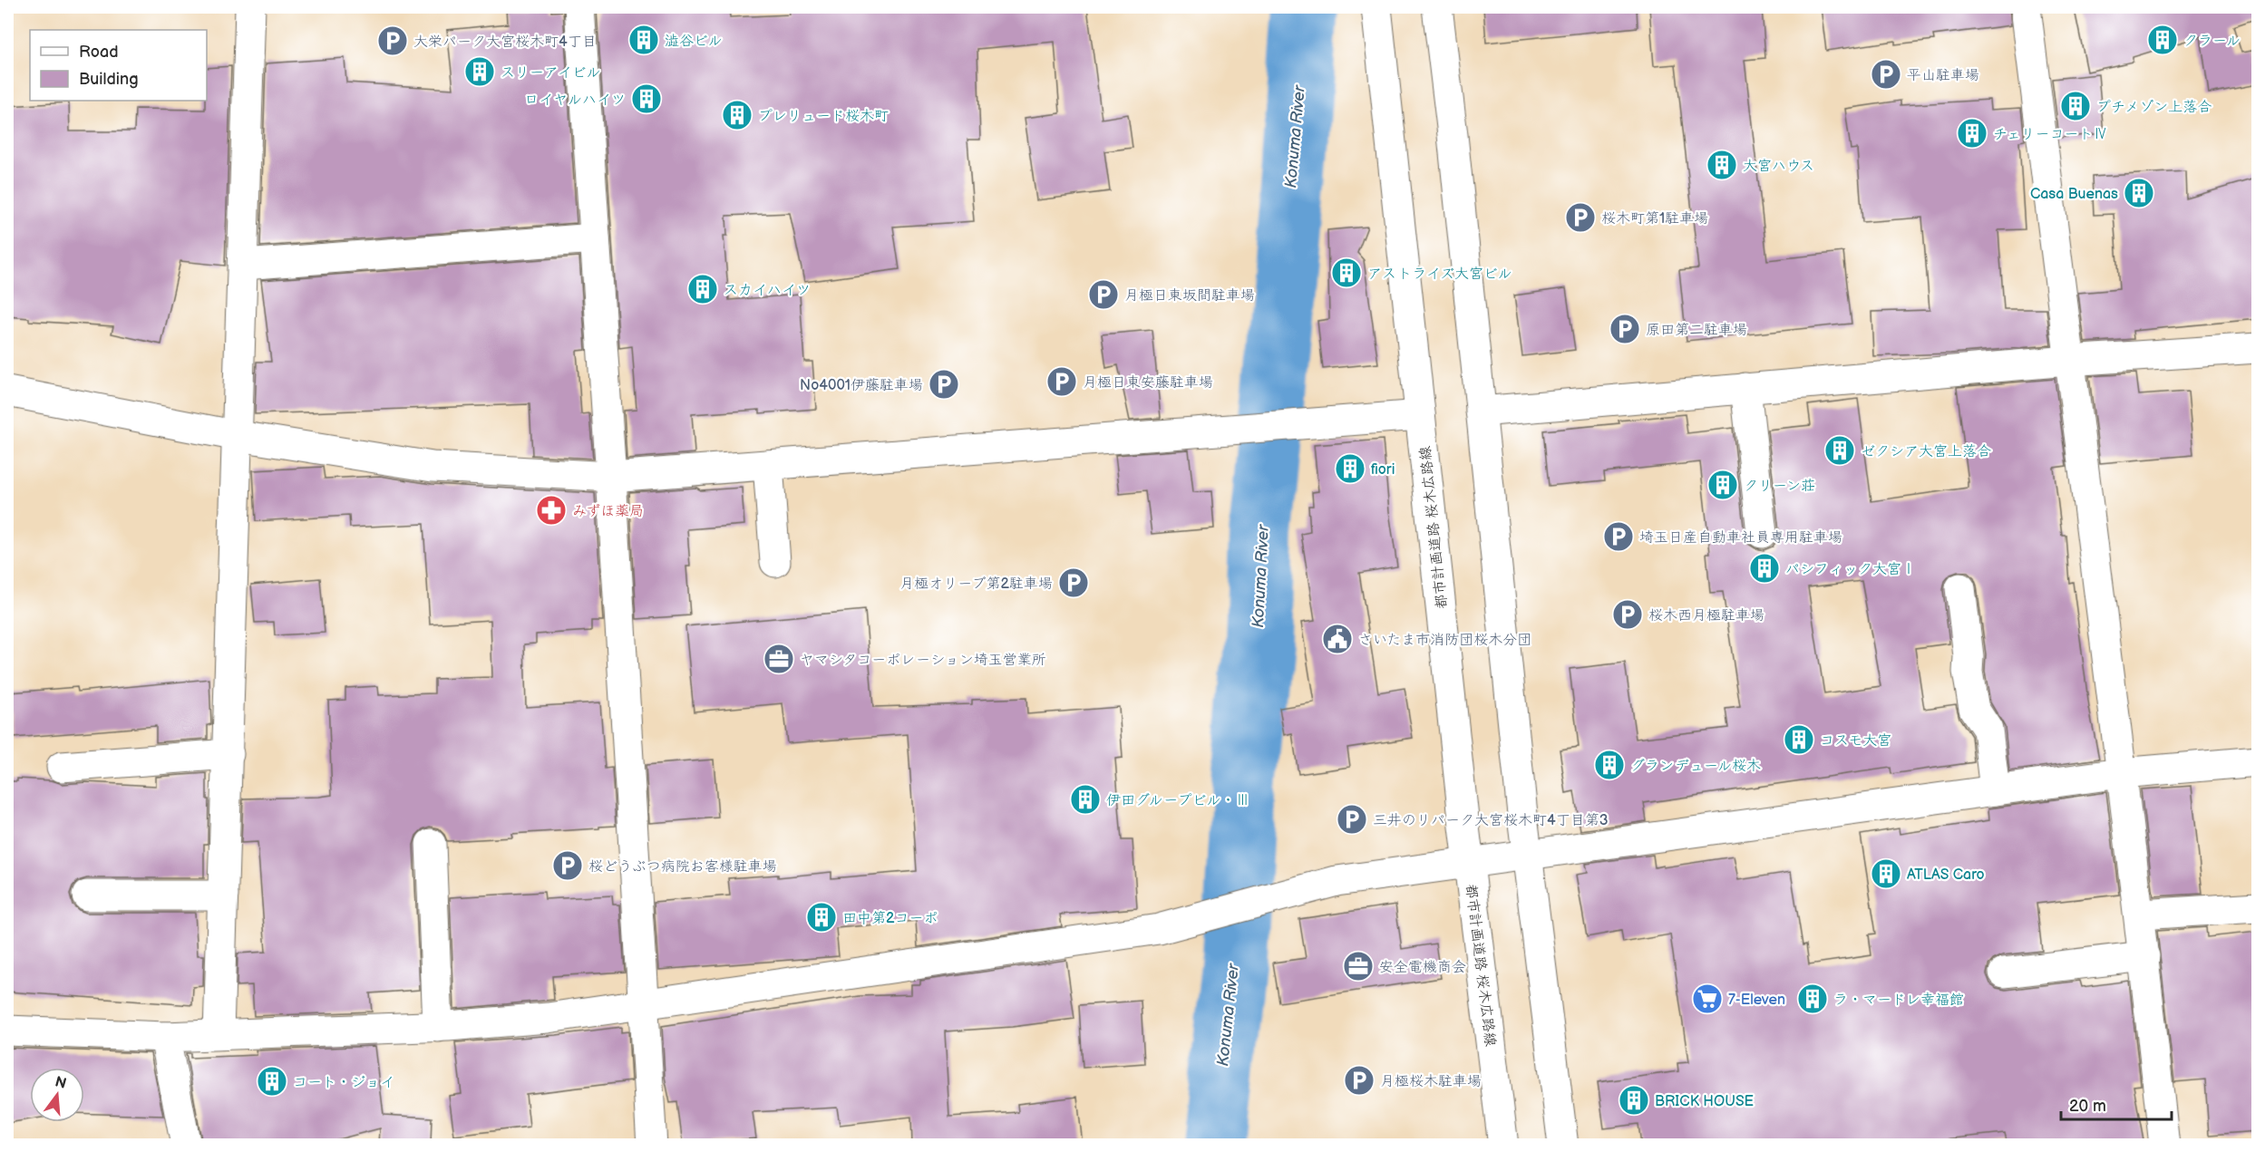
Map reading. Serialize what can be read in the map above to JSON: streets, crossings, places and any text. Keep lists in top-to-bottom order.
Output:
{
  "streets": {
    "street": ["都市計画道路 桜木広路線"]
  },
  "water": ["Konuma River"],
  "places": {
    "building": [
      "澁谷ビル",
      "クラール",
      "スリーアイビル",
      "ロイヤルハイツ",
      "プチメゾン上落合",
      "プレリュード桜木町",
      "チェリーコートⅣ",
      "大宮ハウス",
      "Casa Buenas",
      "アストライズ大宮ビル",
      "スカイハイツ",
      "ゼクシア大宮上落合",
      "fiori",
      "クリーン荘",
      "パシフィック大宮Ⅰ",
      "コスモ大宮",
      "グランデュール桜木",
      "伊田グループビル・Ⅲ",
      "ATLAS Caro",
      "田中第2コーポ",
      "ラ・マードレ幸福館",
      "コート・ジョイ",
      "BRICK HOUSE"
    ],
    "parking": [
      "大栄パーク大宮桜木町4丁目",
      "平山駐車場",
      "桜木町第1駐車場",
      "月極日東坂間駐車場",
      "原田第二駐車場",
      "月極日東安藤駐車場",
      "No4001伊藤駐車場",
      "埼玉日産自動車社員専用駐車場",
      "月極オリーブ第2駐車場",
      "桜木西月極駐車場",
      "三井のリパーク大宮桜木町4丁目第3",
      "桜どうぶつ病院お客様駐車場",
      "月極桜木駐車場"
    ],
    "pharmacy": ["みずほ薬局"],
    "public building": ["さいたま市消防団桜木分団"],
    "office": ["ヤマシタコーポレーション埼玉営業所", "安全電機商会"],
    "supermarket": ["7-Eleven"]
  },
  "legend": ["Road", "Building"],
  "scale_bar": "20 m",
  "north": "top"
}
